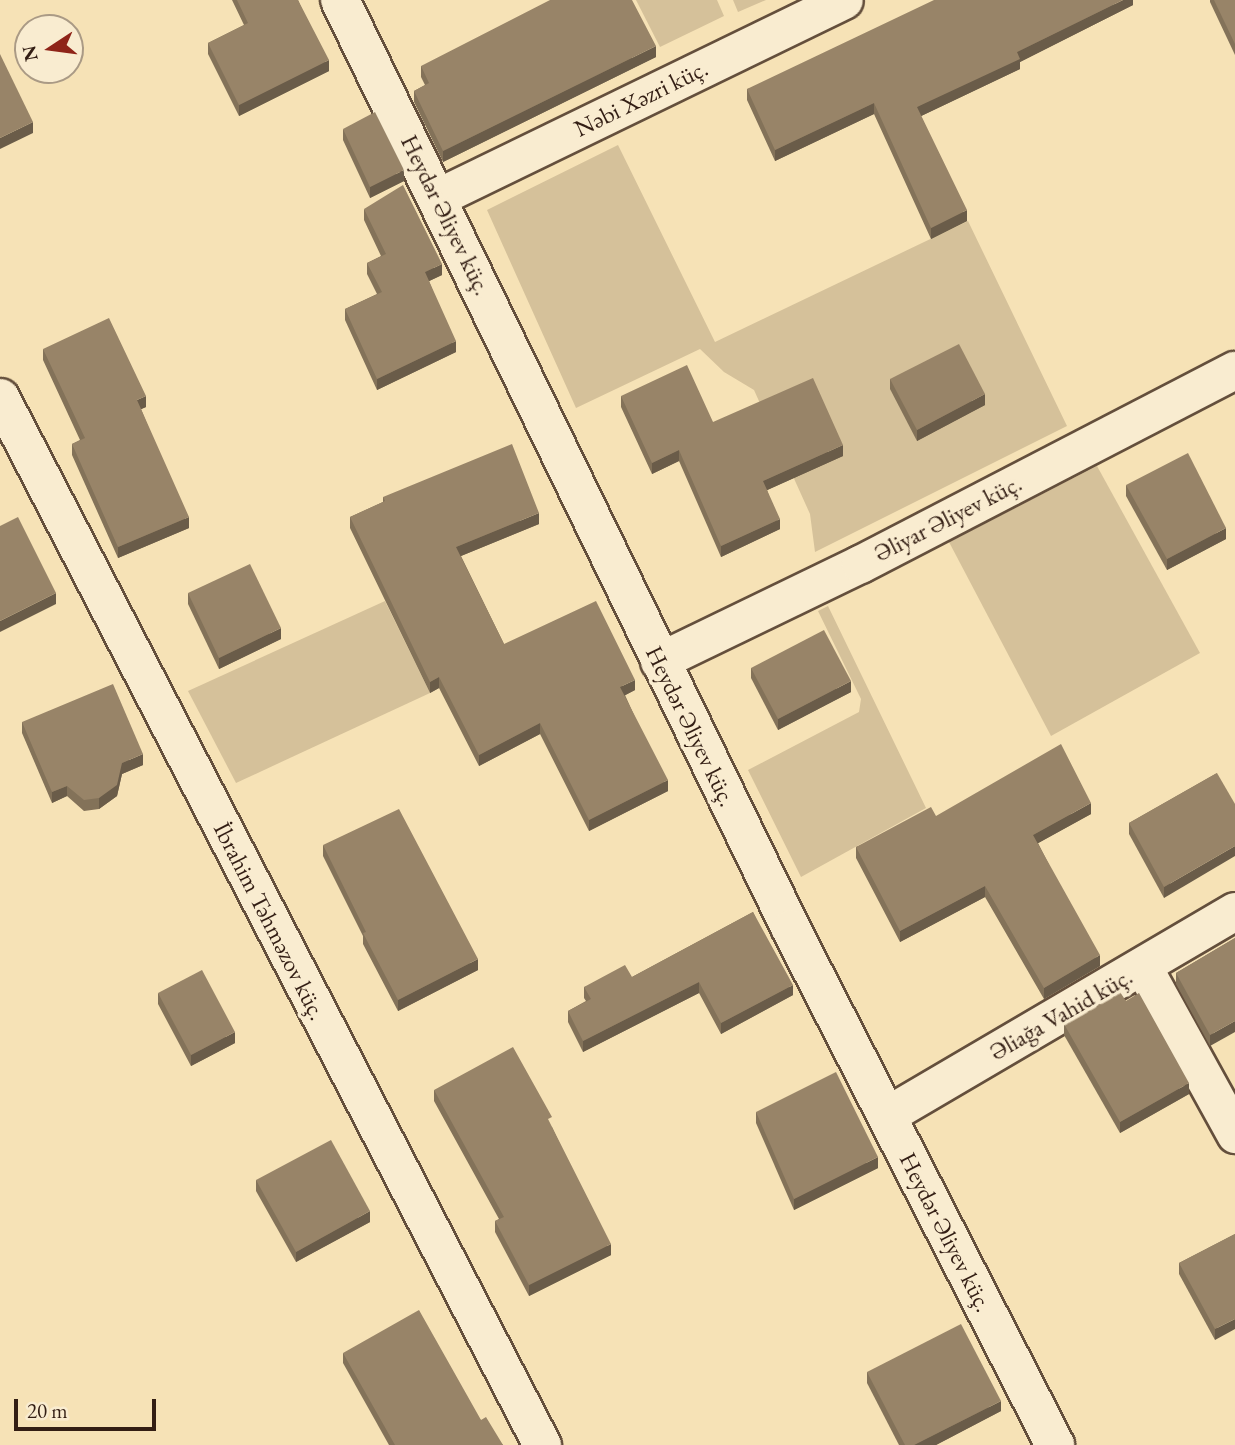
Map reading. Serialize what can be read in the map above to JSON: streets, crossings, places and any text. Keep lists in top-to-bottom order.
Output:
{
  "streets": {
    "street": [
      "Nəbi Xəzri küç.",
      "Heydər Əliyev küç.",
      "Əliyar Əliyev küç.",
      "İbrahim Təhməzov küç.",
      "Əliağa Vahid küç."
    ]
  },
  "crossings": [
    ["Nəbi Xəzri küç.", "Heydər Əliyev küç."],
    ["Heydər Əliyev küç.", "Əliyar Əliyev küç."],
    ["Heydər Əliyev küç.", "Əliağa Vahid küç."]
  ],
  "scale_bar": "20 m",
  "north": "left"
}
